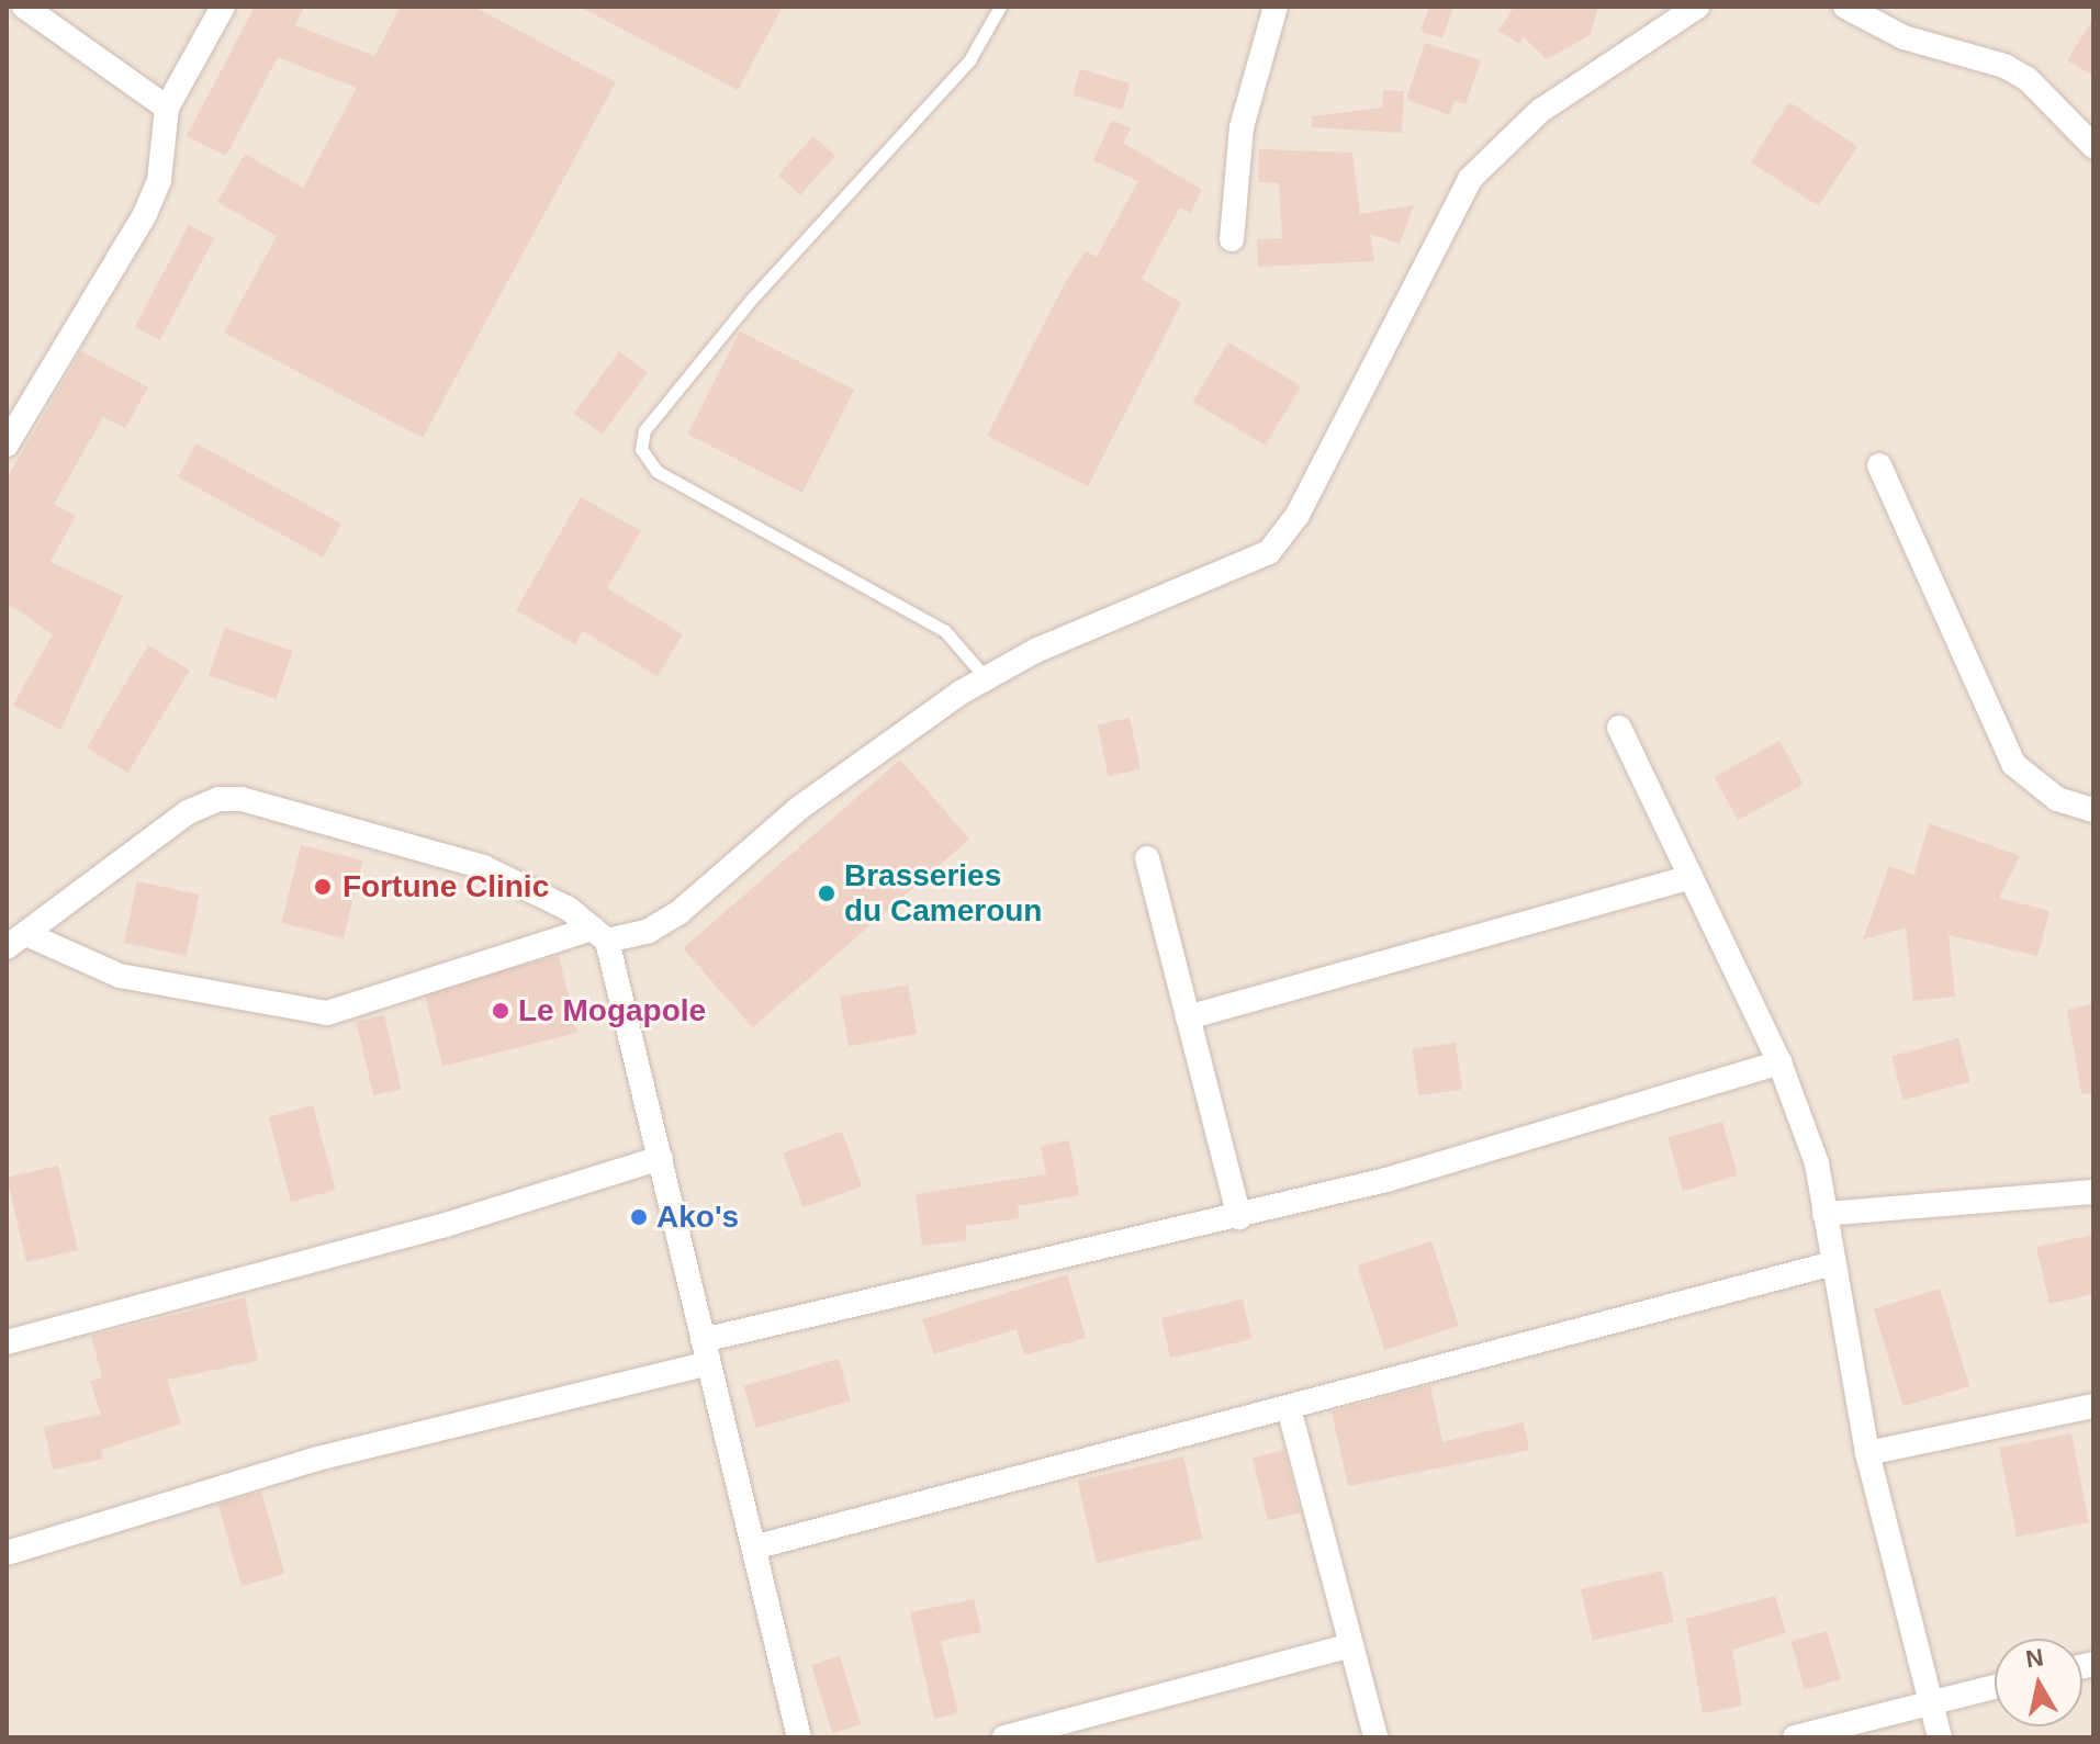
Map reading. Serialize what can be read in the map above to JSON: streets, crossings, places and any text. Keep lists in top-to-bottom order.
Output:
{
  "places": [
    "Fortune Clinic",
    "Brasseries du Cameroun",
    "Le Mogapole",
    "Ako's"
  ],
  "north": "top"
}
